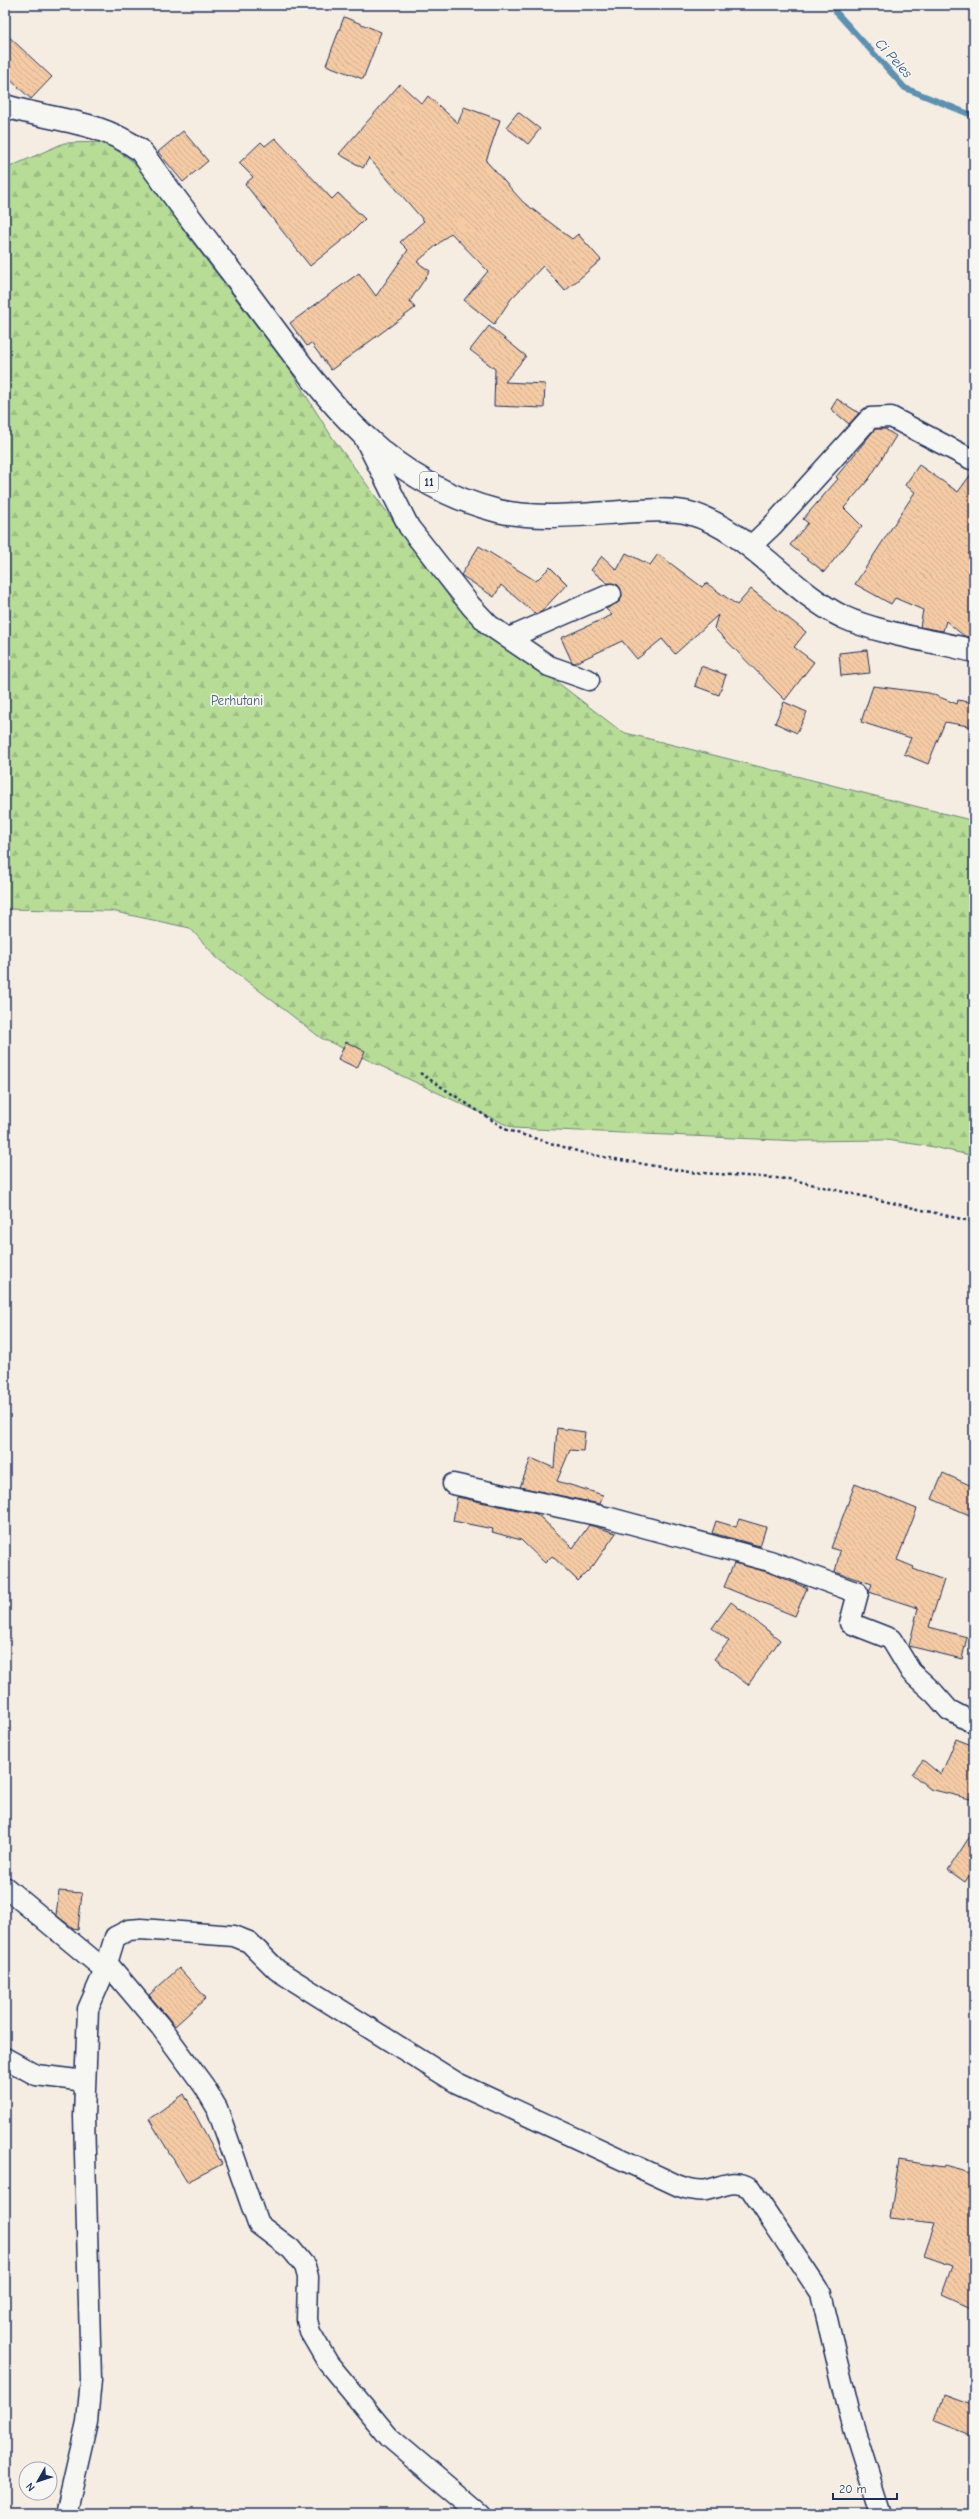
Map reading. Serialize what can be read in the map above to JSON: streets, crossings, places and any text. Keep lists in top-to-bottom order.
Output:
{
  "streets": {
    "highway": ["11"]
  },
  "water": ["Ci Peles"],
  "parks": ["Perhutani"],
  "scale_bar": "20 m",
  "north": "bottom left"
}
